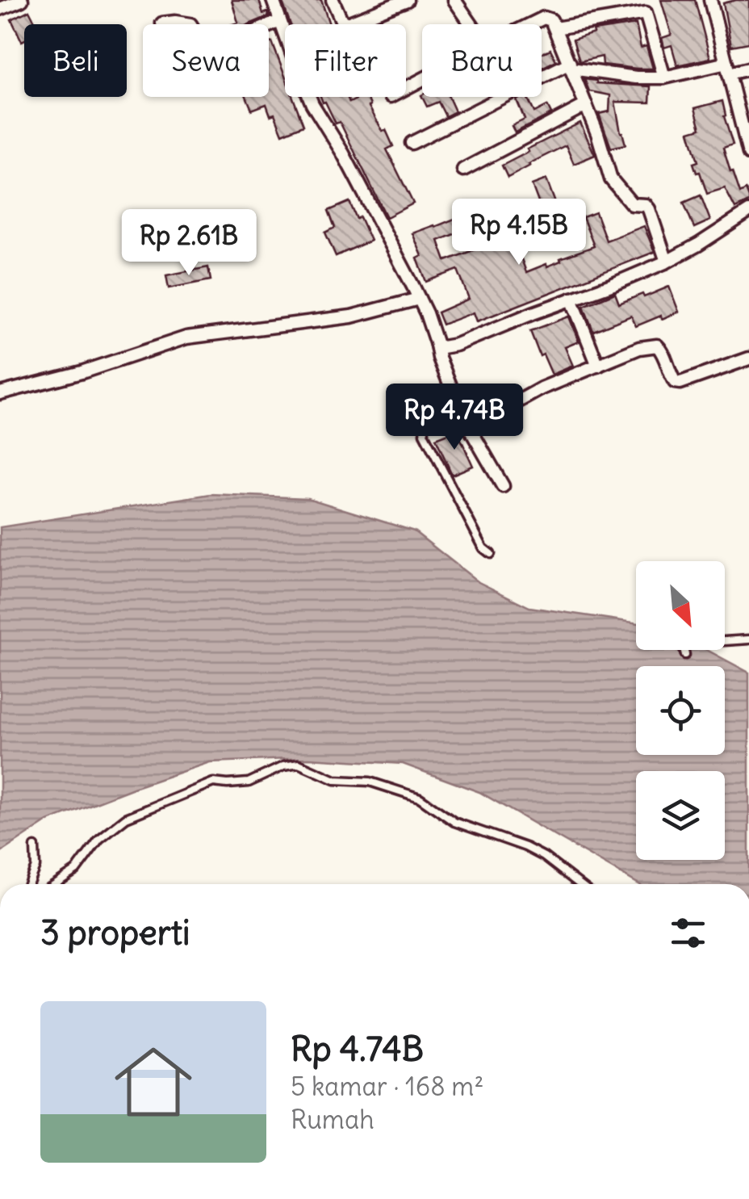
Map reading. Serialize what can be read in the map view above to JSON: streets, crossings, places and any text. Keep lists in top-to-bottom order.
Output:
{
  "north": "bottom right",
  "page": {
    "chip": [
      "Beli",
      "Sewa",
      "Filter",
      "Baru"
    ],
    "price": ["Rp 4.15B", "Rp 2.61B", "Rp 4.74B"],
    "heading": "3 properti",
    "list": [
      {
        "name": "Rp 4.74B",
        "note": "5 kamar · 168 m² · Rumah"
      }
    ]
  }
}
